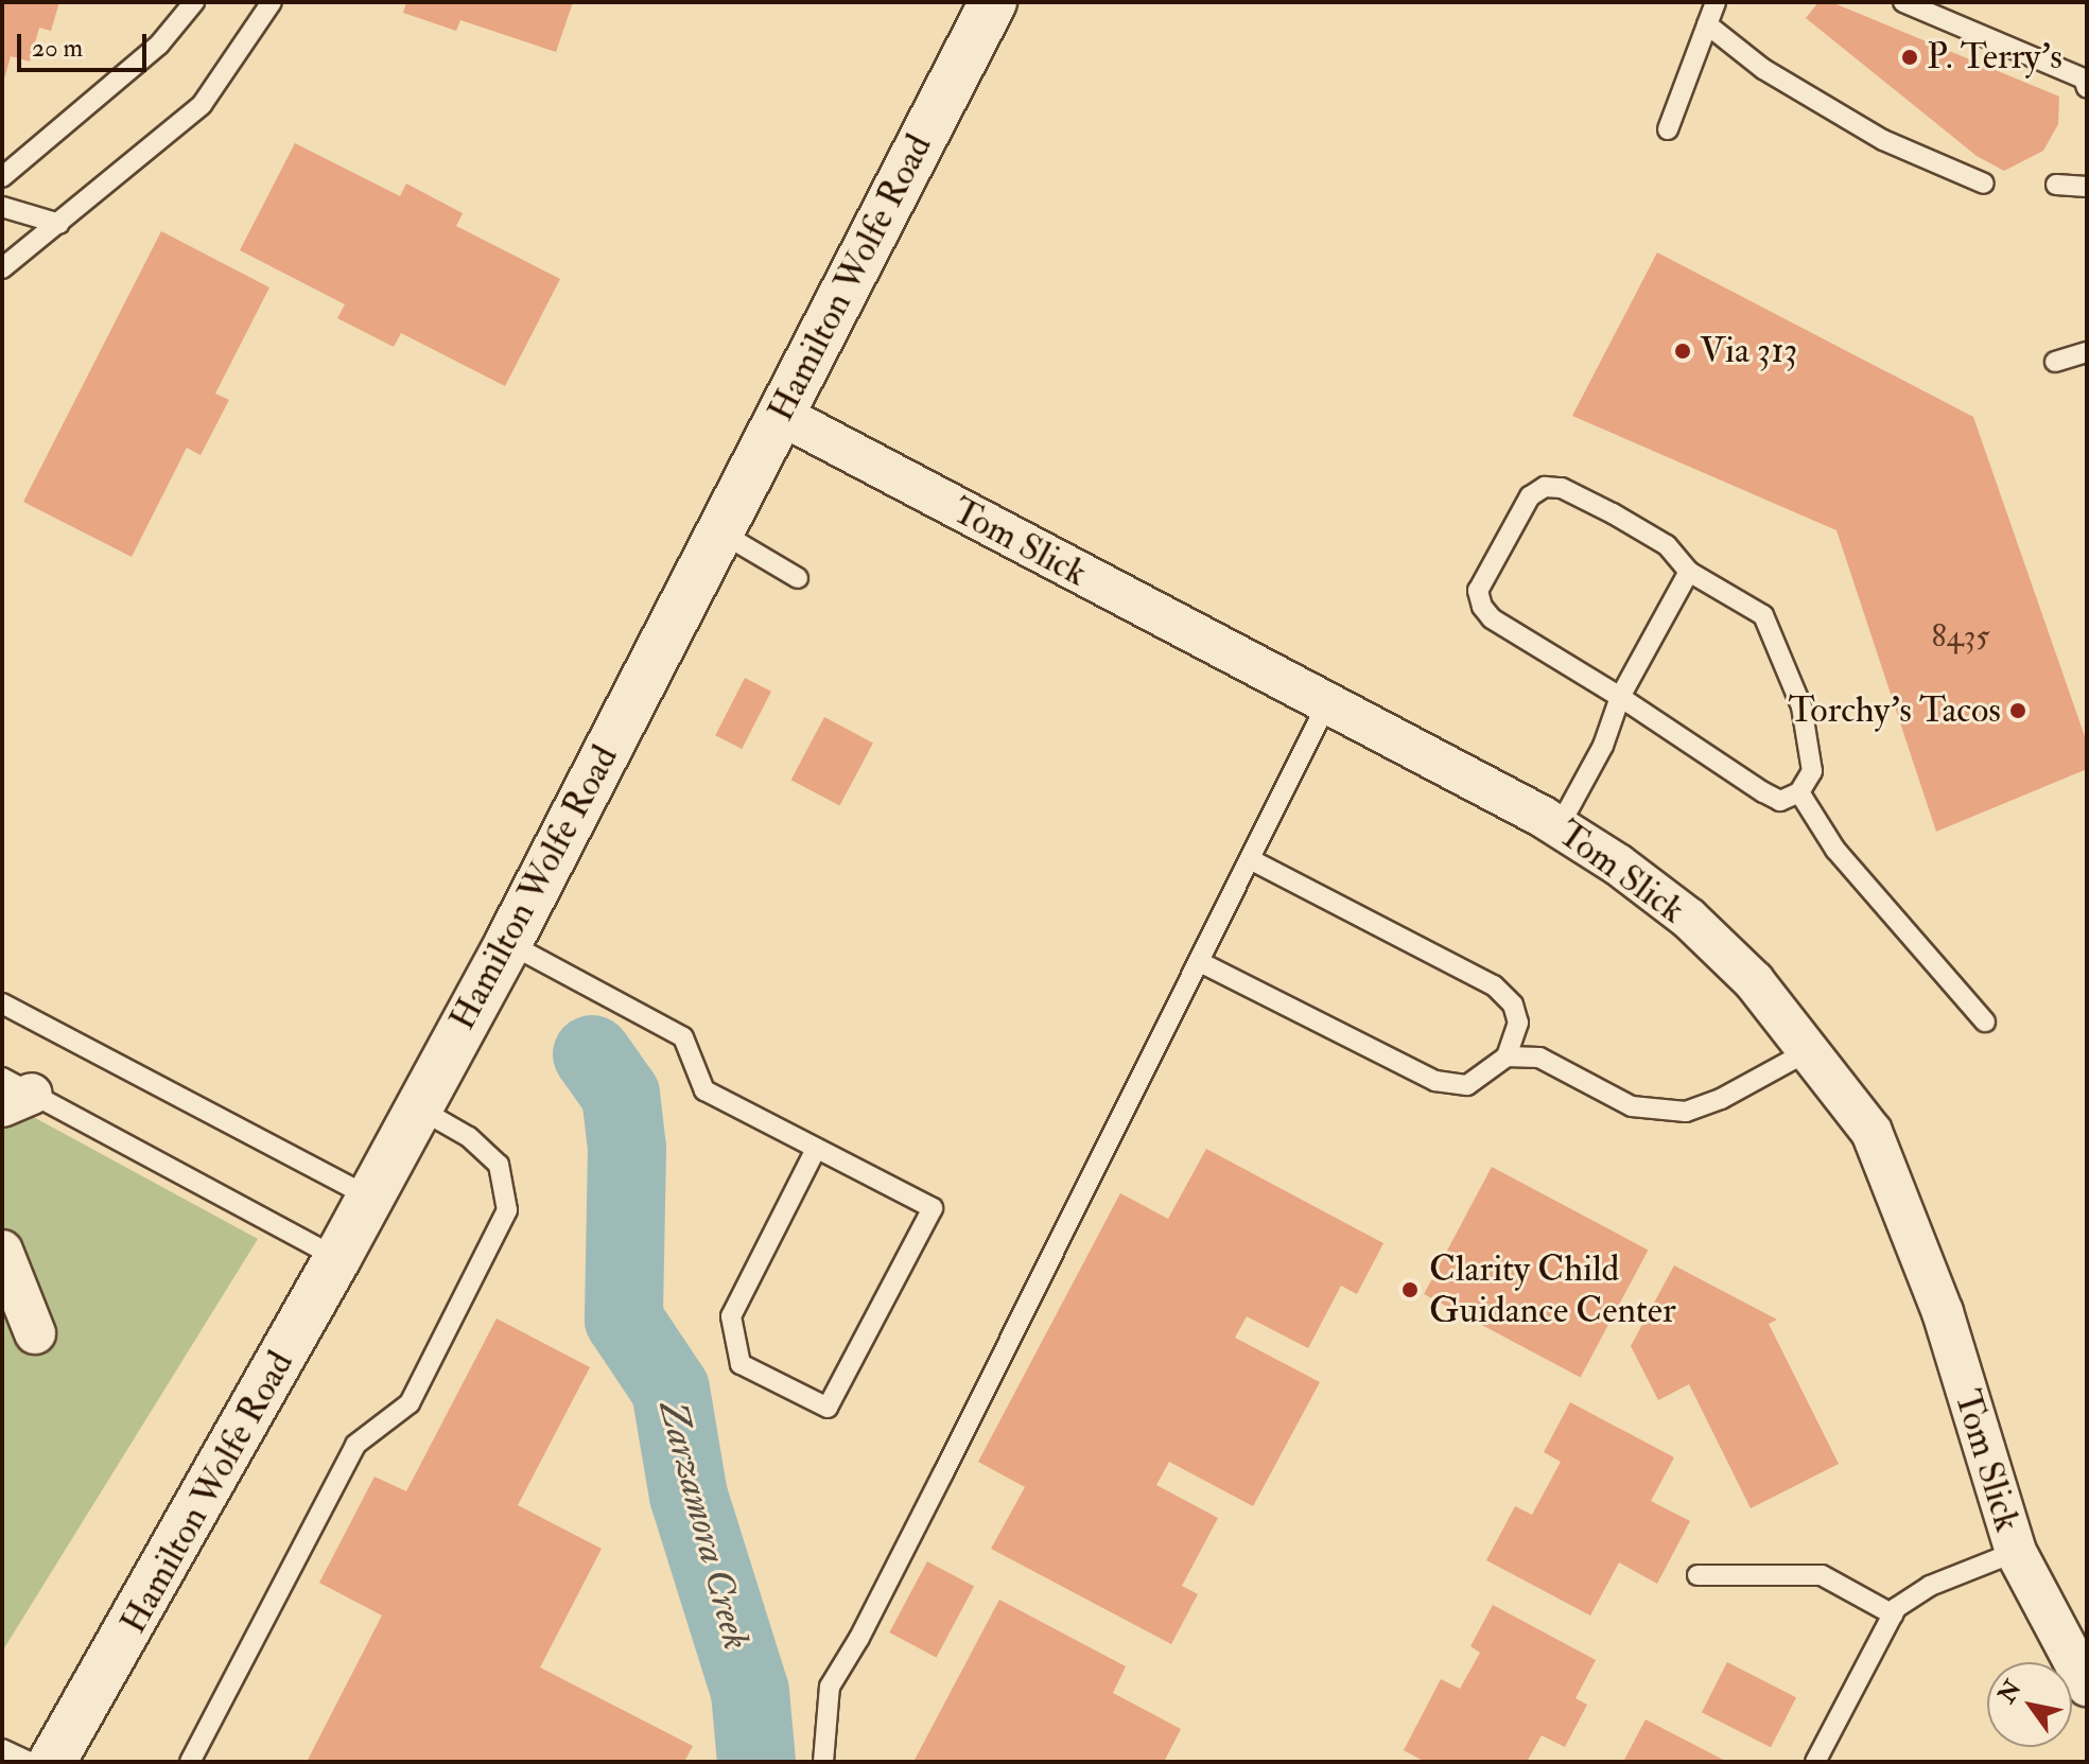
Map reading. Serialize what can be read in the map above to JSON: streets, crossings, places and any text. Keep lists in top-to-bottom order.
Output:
{
  "streets": {
    "street": ["Hamilton Wolfe Road", "Tom Slick"]
  },
  "crossings": [
    ["Hamilton Wolfe Road", "Tom Slick"]
  ],
  "water": ["Zarzamora Creek"],
  "places": [
    "P. Terry's",
    "Via 313",
    "Torchy’s Tacos",
    "Clarity Child Guidance Center"
  ],
  "house_numbers": ["8435"],
  "scale_bar": "20 m",
  "north": "top left"
}
